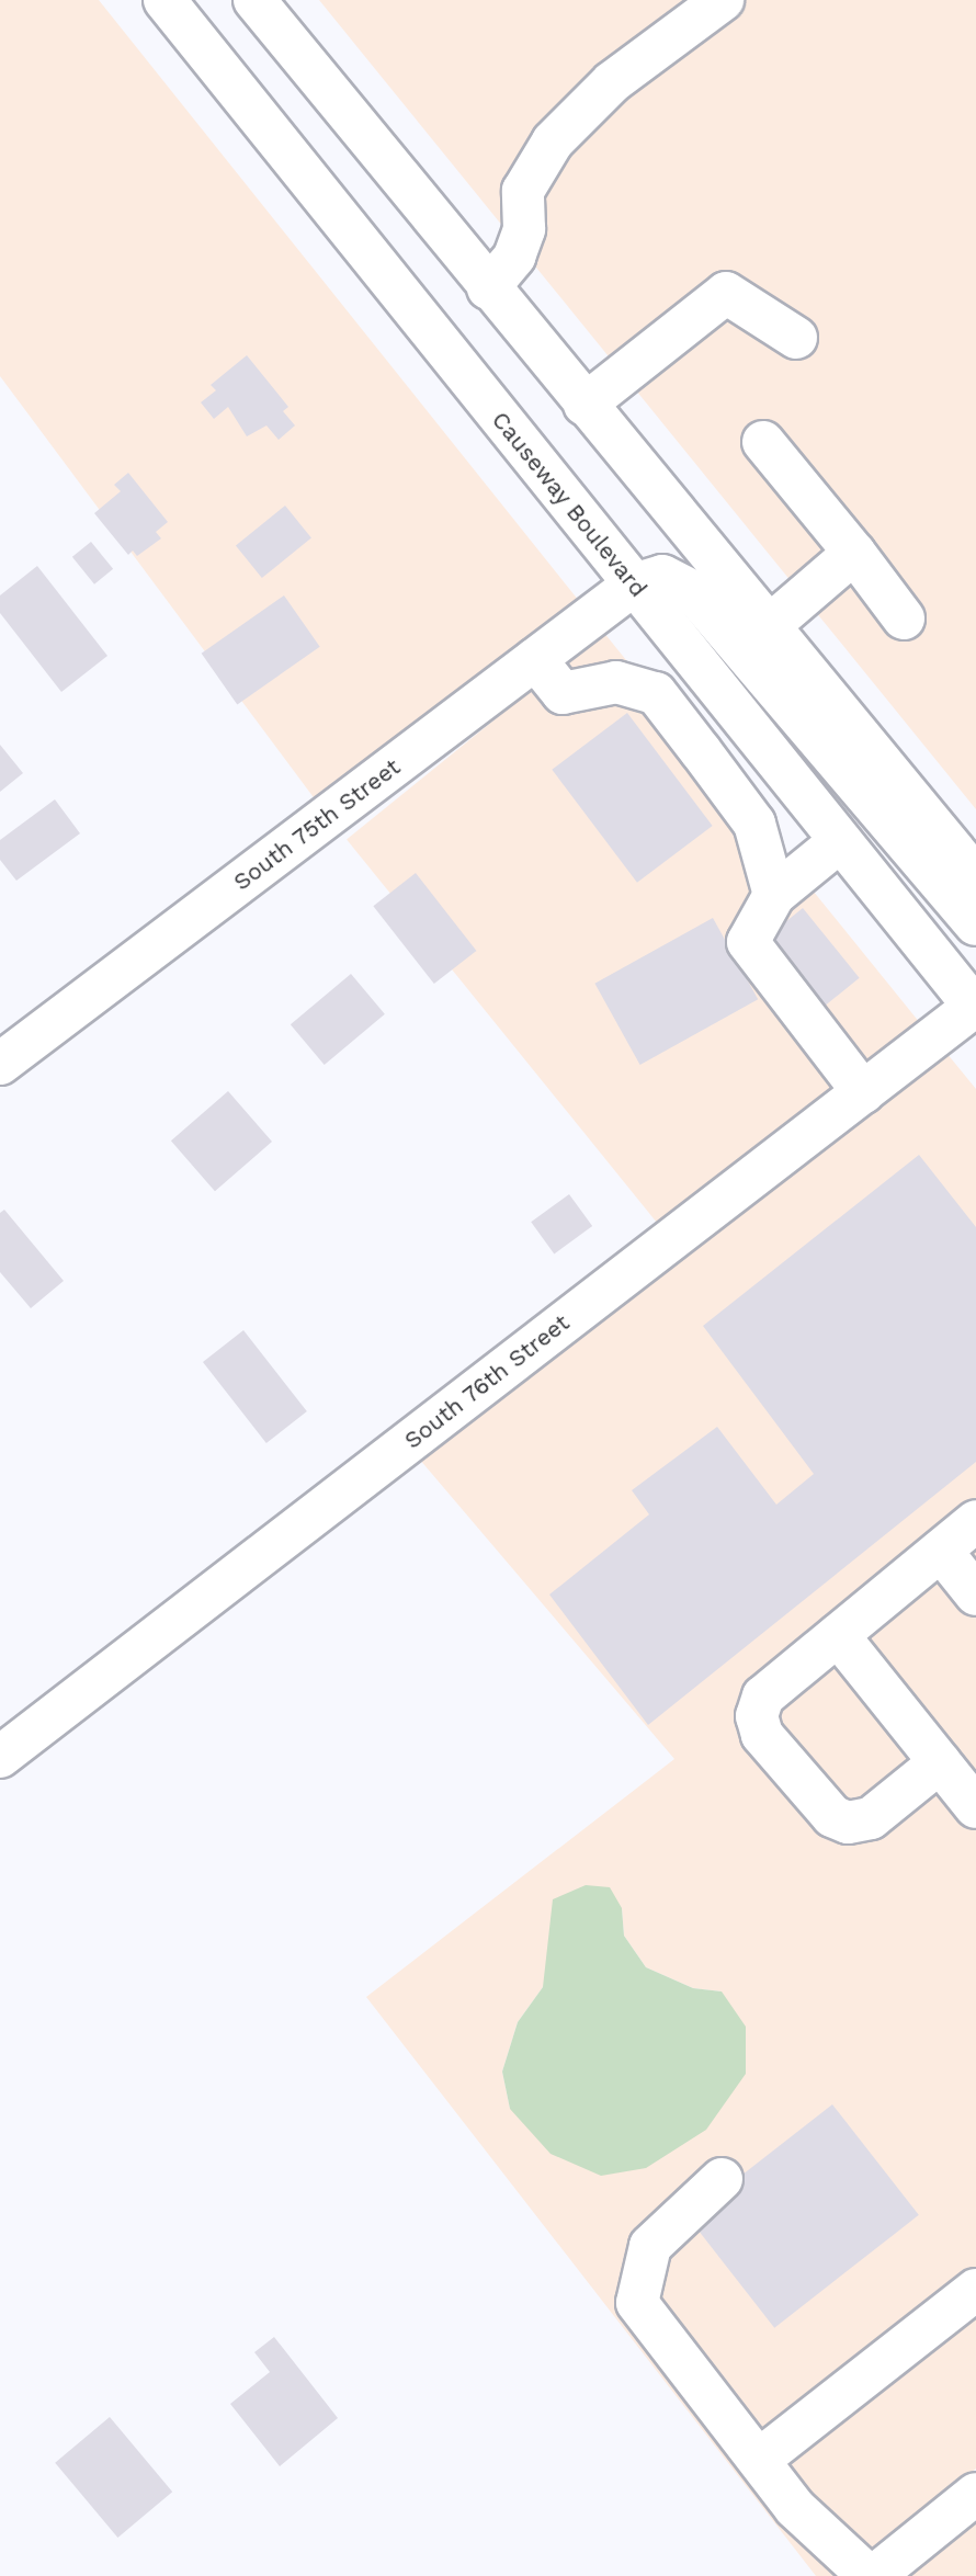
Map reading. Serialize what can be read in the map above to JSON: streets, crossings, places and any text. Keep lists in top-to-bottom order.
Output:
{
  "streets": {
    "main road": ["Causeway Boulevard", "South 75th Street", "South 76th Street"]
  },
  "crossings": [
    ["Causeway Boulevard", "South 75th Street"],
    ["Causeway Boulevard", "South 76th Street"]
  ]
}
